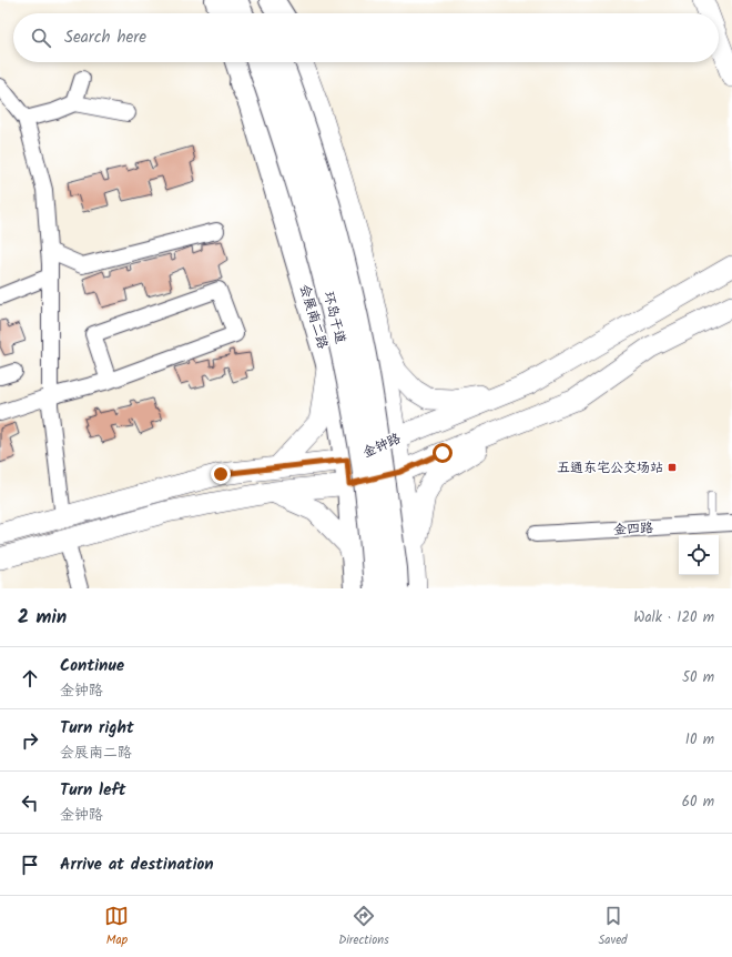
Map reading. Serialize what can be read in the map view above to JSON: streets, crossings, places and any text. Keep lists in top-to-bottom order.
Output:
{
  "streets": {
    "main road": ["会展南二路", "环岛干道", "金钟路"],
    "street": ["金四路"]
  },
  "crossings": [
    ["会展南二路", "金钟路"]
  ],
  "places": {
    "transit": ["五通东宅公交场站"]
  },
  "page": {
    "search": "Search here",
    "heading": ["2 min", "Walk · 120 m"],
    "list": [
      ["Continue", "金钟路", "50 m"],
      ["Turn right", "会展南二路", "10 m"],
      ["Turn left", "金钟路", "60 m"],
      "Arrive at destination"
    ],
    "nav": ["Map", "Directions", "Saved"]
  }
}
